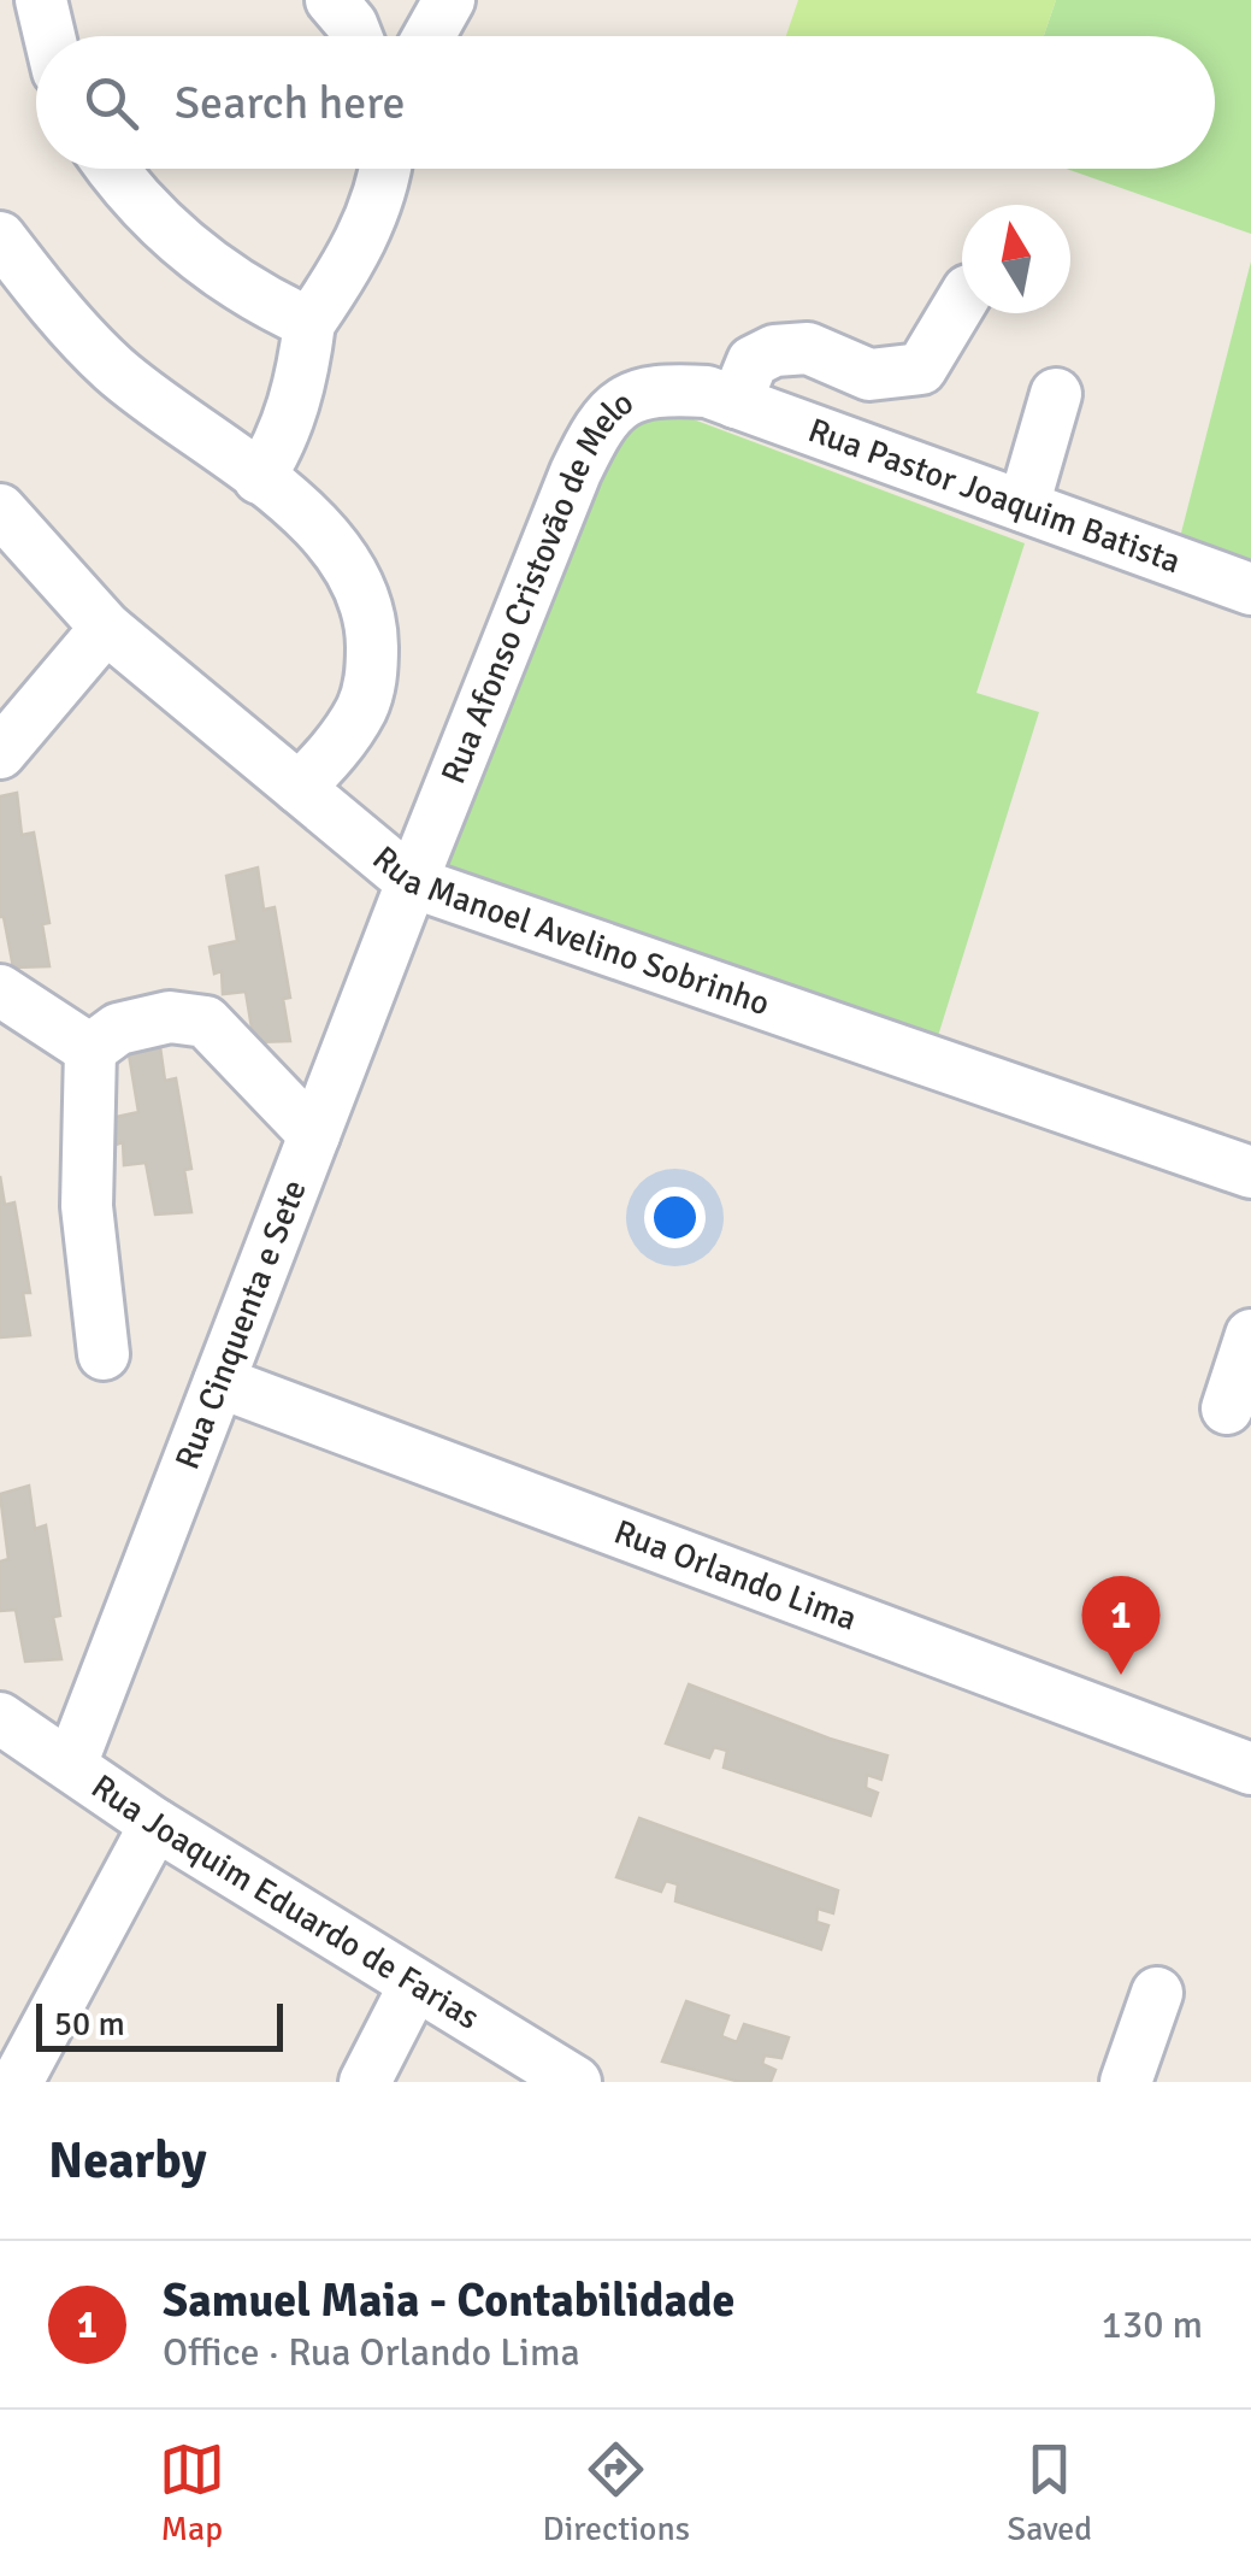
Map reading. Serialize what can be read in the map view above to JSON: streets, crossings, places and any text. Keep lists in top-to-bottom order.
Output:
{
  "streets": {
    "street": [
      "Rua Pastor Joaquim Batista",
      "Rua Afonso Cristovão de Melo",
      "Rua Manoel Avelino Sobrinho",
      "Rua Cinquenta e Sete",
      "Rua Orlando Lima",
      "Rua Joaquim Eduardo de Farias"
    ]
  },
  "crossings": [
    ["Rua Pastor Joaquim Batista", "Rua Afonso Cristovão de Melo"],
    ["Rua Afonso Cristovão de Melo", "Rua Manoel Avelino Sobrinho"],
    ["Rua Afonso Cristovão de Melo", "Rua Cinquenta e Sete"],
    ["Rua Manoel Avelino Sobrinho", "Rua Cinquenta e Sete"],
    ["Rua Cinquenta e Sete", "Rua Orlando Lima"],
    ["Rua Cinquenta e Sete", "Rua Joaquim Eduardo de Farias"]
  ],
  "scale_bar": "50 m",
  "north": "top",
  "page": {
    "search": "Search here",
    "pins": "1",
    "scale": "50 m",
    "heading": "Nearby",
    "list": [
      {
        "mark": "1",
        "name": "Samuel Maia - Contabilidade",
        "note": "Office · Rua Orlando Lima",
        "value": "130 m"
      }
    ],
    "nav": ["Map", "Directions", "Saved"]
  }
}
